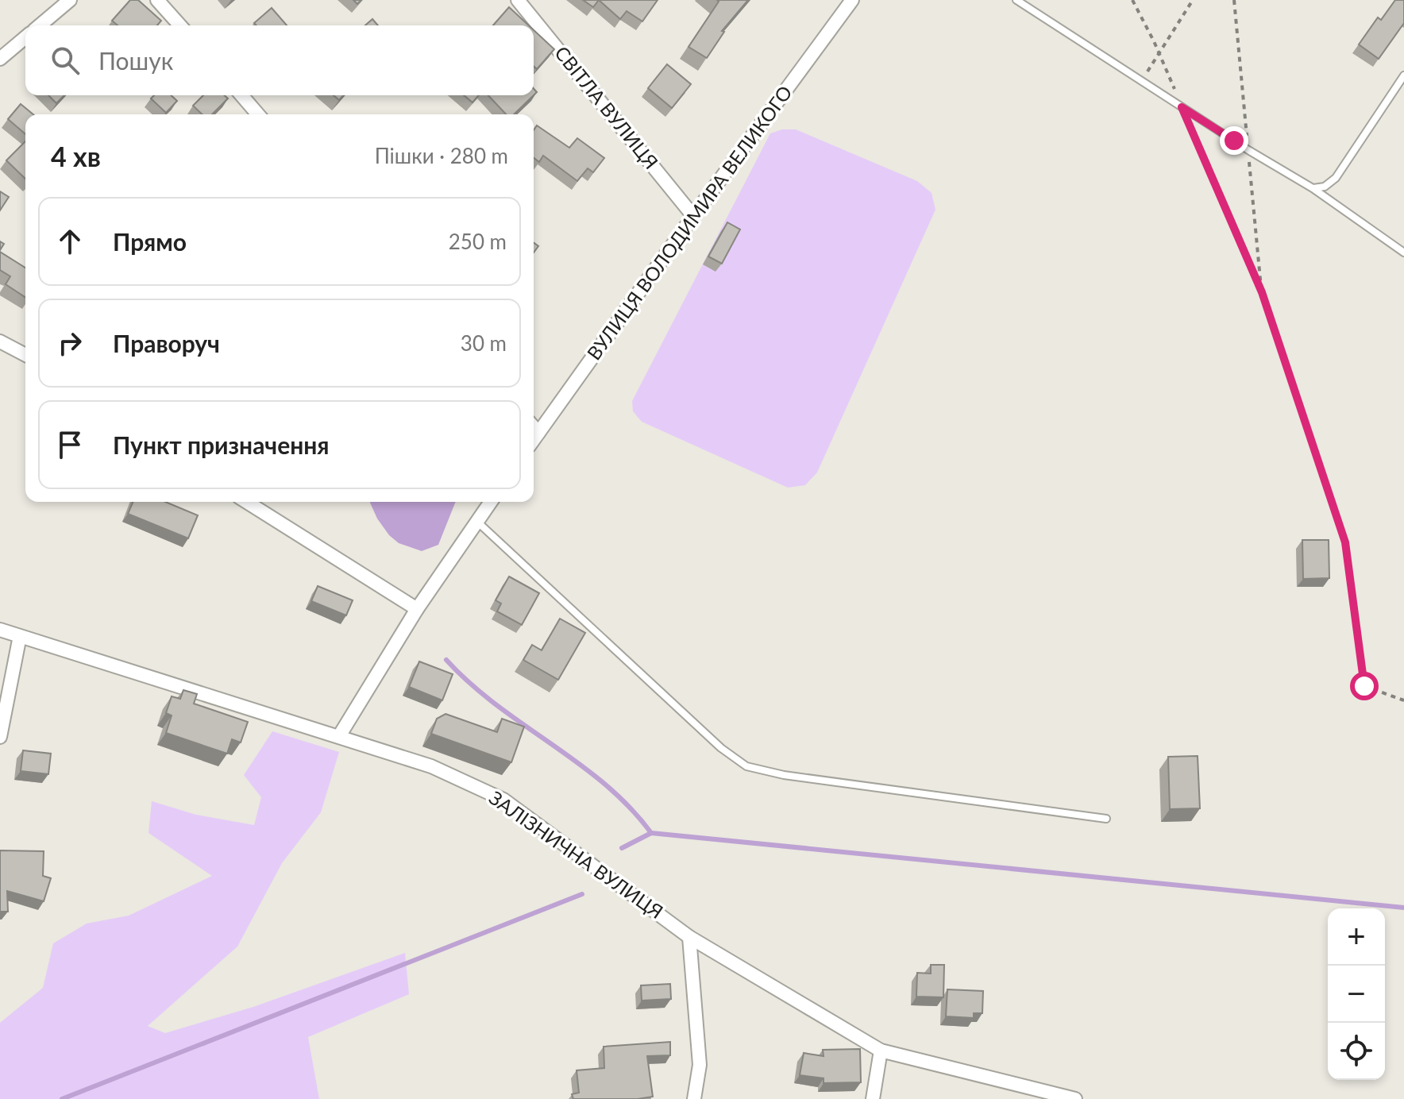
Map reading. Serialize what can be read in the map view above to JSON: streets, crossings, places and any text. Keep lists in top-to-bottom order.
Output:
{
  "streets": {
    "street": ["СВІТЛА ВУЛИЦЯ", "ВУЛИЦЯ ВОЛОДИМИРА ВЕЛИКОГО", "ЗАЛІЗНИЧНА ВУЛИЦЯ"]
  },
  "crossings": [
    ["СВІТЛА ВУЛИЦЯ", "ВУЛИЦЯ ВОЛОДИМИРА ВЕЛИКОГО"]
  ],
  "page": {
    "search": "Пошук",
    "heading": ["4 хв", "Пішки · 280 m"],
    "list": [
      ["Прямо", "250 m"],
      ["Праворуч", "30 m"],
      "Пункт призначення"
    ],
    "map_buttons": ["+", "−"]
  }
}
